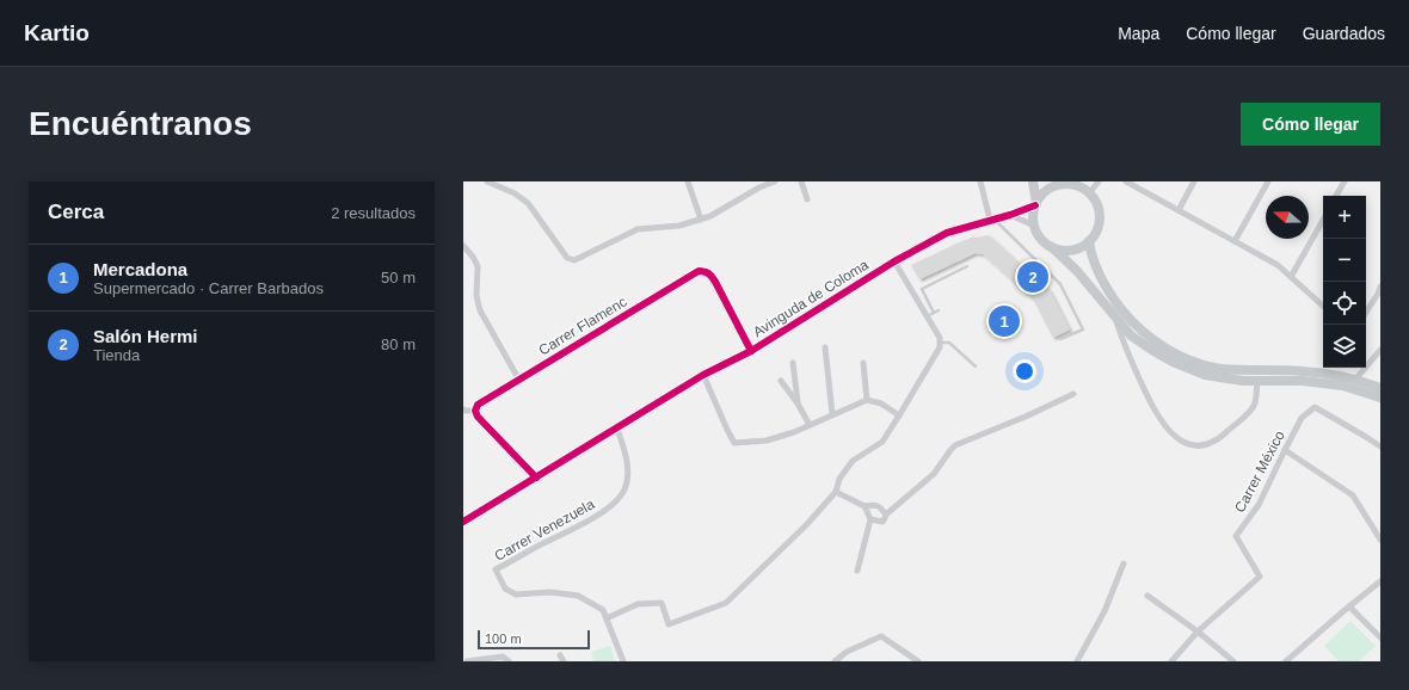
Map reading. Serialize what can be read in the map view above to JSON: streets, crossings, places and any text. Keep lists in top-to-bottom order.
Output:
{
  "streets": {
    "street": [
      "Avinguda de Coloma",
      "Carrer Flamenc",
      "Carrer México",
      "Carrer Venezuela"
    ]
  },
  "crossings": [
    ["Avinguda de Coloma", "Carrer Flamenc"],
    ["Avinguda de Coloma", "Carrer Venezuela"]
  ],
  "scale_bar": "100 m",
  "north": "left",
  "page": {
    "header": "Kartio",
    "nav": ["Mapa", "Cómo llegar", "Guardados"],
    "buttons": "Cómo llegar",
    "title": "Encuéntranos",
    "heading": ["Cerca", "2 resultados"],
    "map_buttons": ["+", "−"],
    "list": [
      {
        "mark": "1",
        "name": "Mercadona",
        "note": "Supermercado · Carrer Barbados",
        "value": "50 m"
      },
      {
        "mark": "2",
        "name": "Salón Hermi",
        "note": "Tienda",
        "value": "80 m"
      }
    ],
    "pins": ["2", "1"],
    "scale": "100 m"
  }
}
